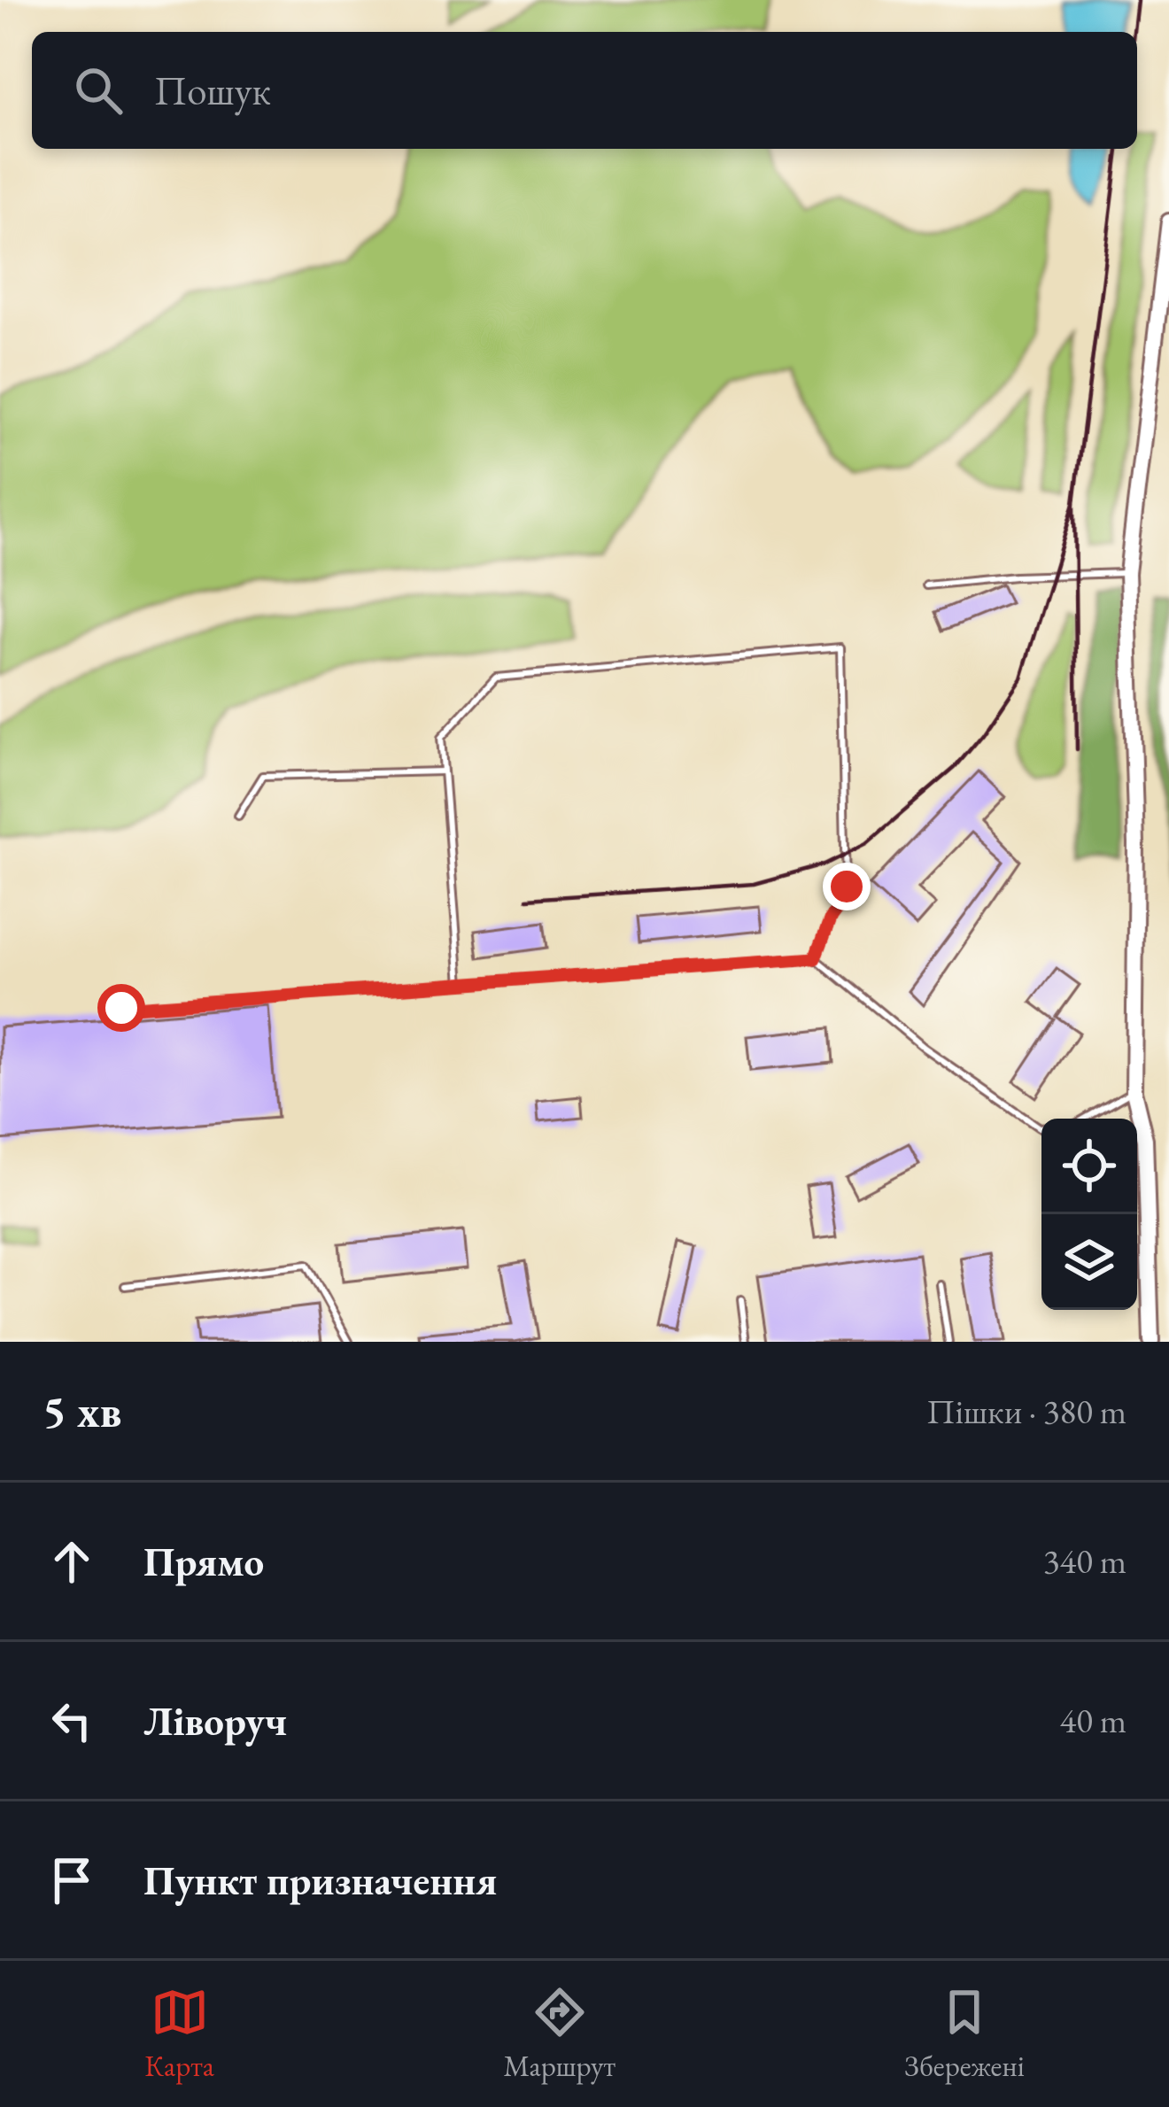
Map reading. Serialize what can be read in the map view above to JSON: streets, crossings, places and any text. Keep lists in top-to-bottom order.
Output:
{
  "page": {
    "search": "Пошук",
    "heading": ["5 хв", "Пішки · 380 m"],
    "list": [
      ["Прямо", "340 m"],
      ["Ліворуч", "40 m"],
      "Пункт призначення"
    ],
    "nav": ["Карта", "Маршрут", "Збережені"]
  }
}
